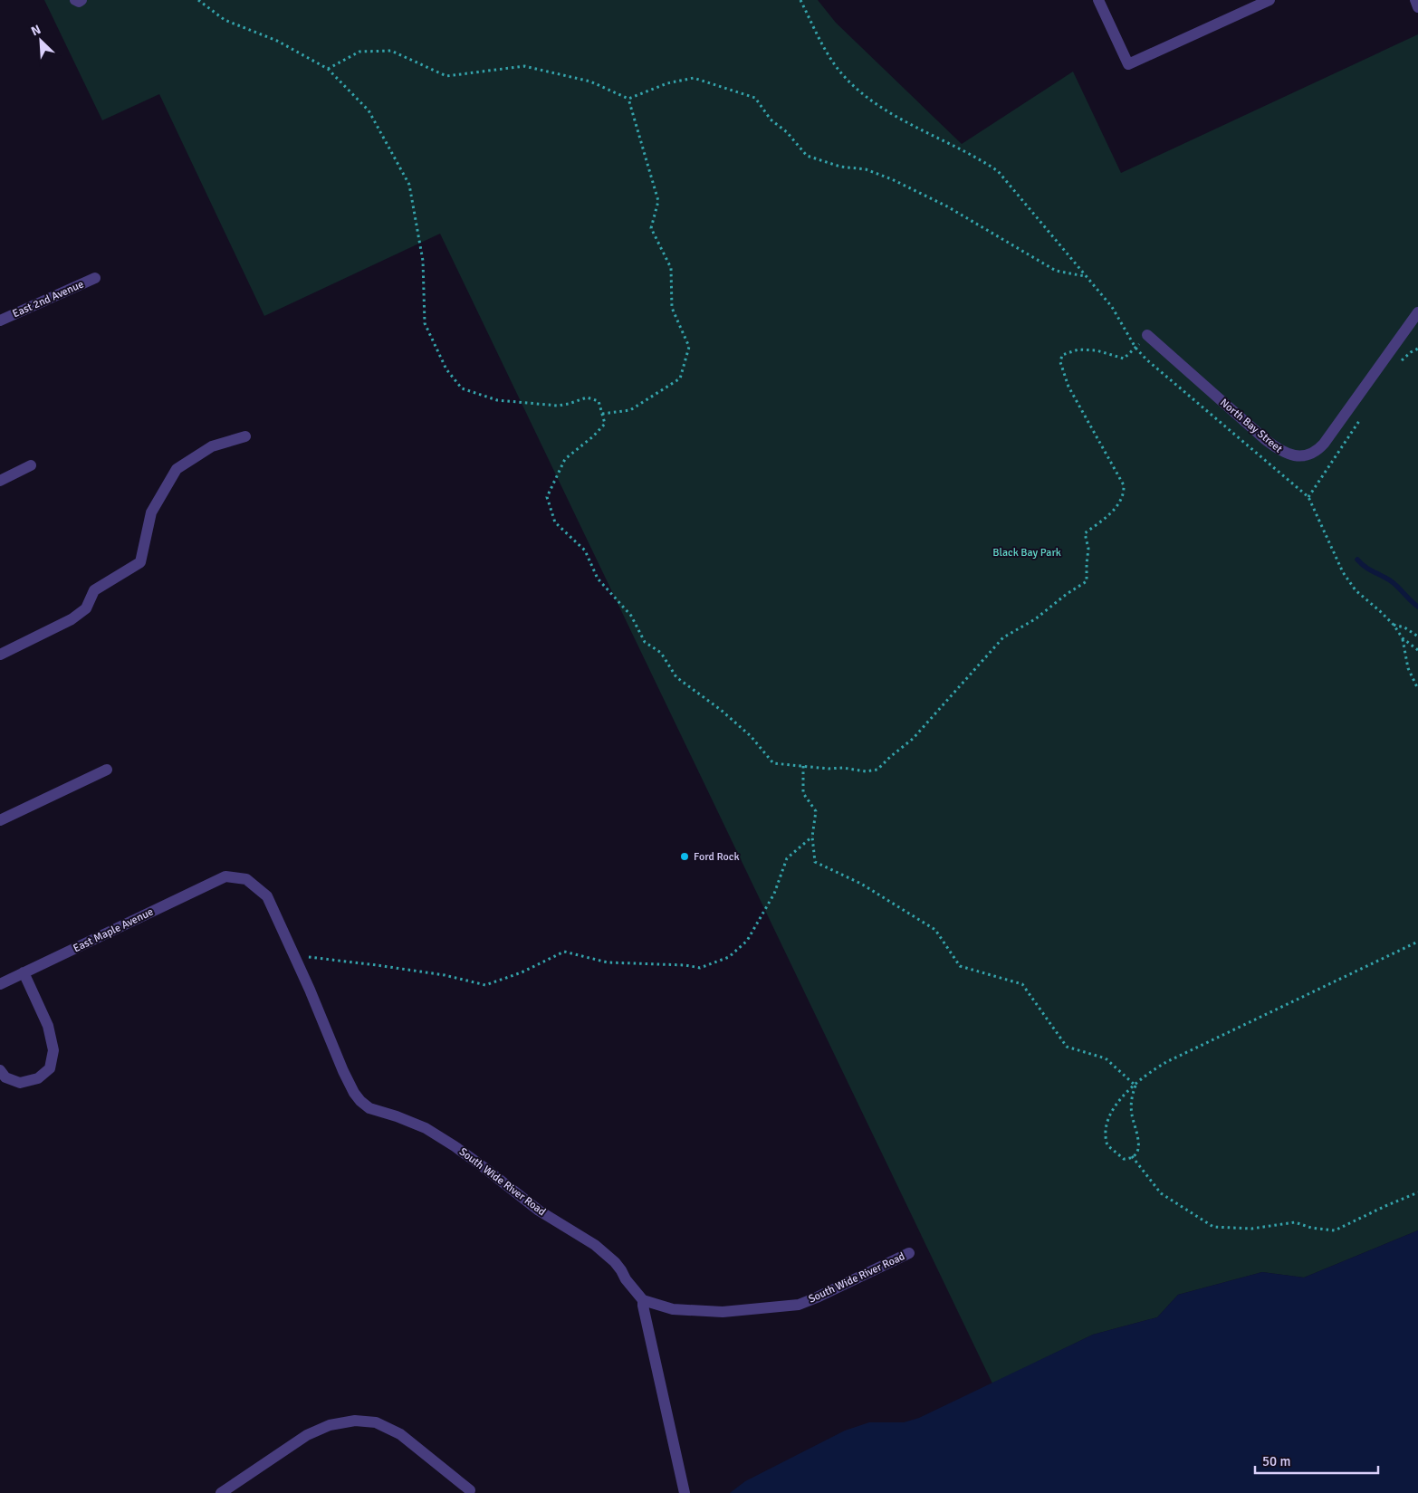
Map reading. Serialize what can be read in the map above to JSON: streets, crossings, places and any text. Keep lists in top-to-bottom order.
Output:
{
  "streets": {
    "street": [
      "East 2nd Avenue",
      "North Bay Street",
      "East Maple Avenue",
      "South Wide River Road"
    ]
  },
  "crossings": [
    ["East Maple Avenue", "South Wide River Road"]
  ],
  "parks": ["Black Bay Park"],
  "places": ["Ford Rock"],
  "scale_bar": "50 m",
  "north": "top left"
}
